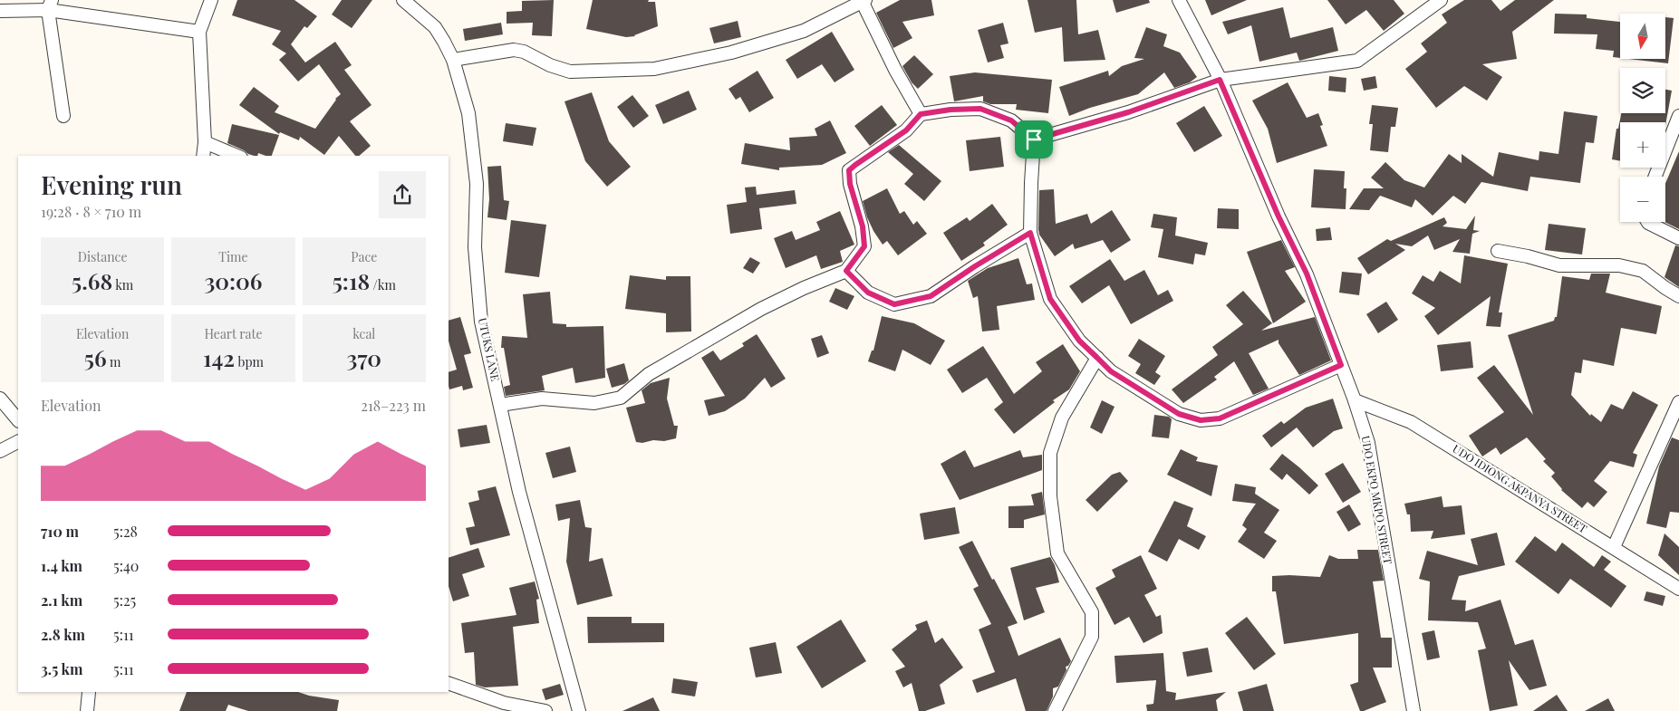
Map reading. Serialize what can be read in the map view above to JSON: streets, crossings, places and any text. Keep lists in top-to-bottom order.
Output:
{
  "streets": {
    "street": ["UTUKS LANE", "UDO IDIONG AKPANYA STREET", "UDO EKPO MKPO STREET"]
  },
  "crossings": [
    ["UDO IDIONG AKPANYA STREET", "UDO EKPO MKPO STREET"]
  ],
  "north": "bottom",
  "page": {
    "map_buttons": ["+", "−"],
    "heading": ["Evening run", "19:28 · 8 × 710 m"],
    "stats": [
      ["Distance", "5.68 km"],
      ["Time", "30:06"],
      ["Pace", "5:18 /km"],
      ["Elevation", "56 m"],
      ["Heart rate", "142 bpm"],
      ["kcal", "370"]
    ],
    "chart": ["Elevation", "218–223 m"],
    "list": [
      {
        "name": "710 m",
        "note": "5:28"
      },
      {
        "name": "1.4 km",
        "note": "5:40"
      },
      {
        "name": "2.1 km",
        "note": "5:25"
      },
      {
        "name": "2.8 km",
        "note": "5:11"
      },
      {
        "name": "3.5 km",
        "note": "5:11"
      }
    ]
  }
}
